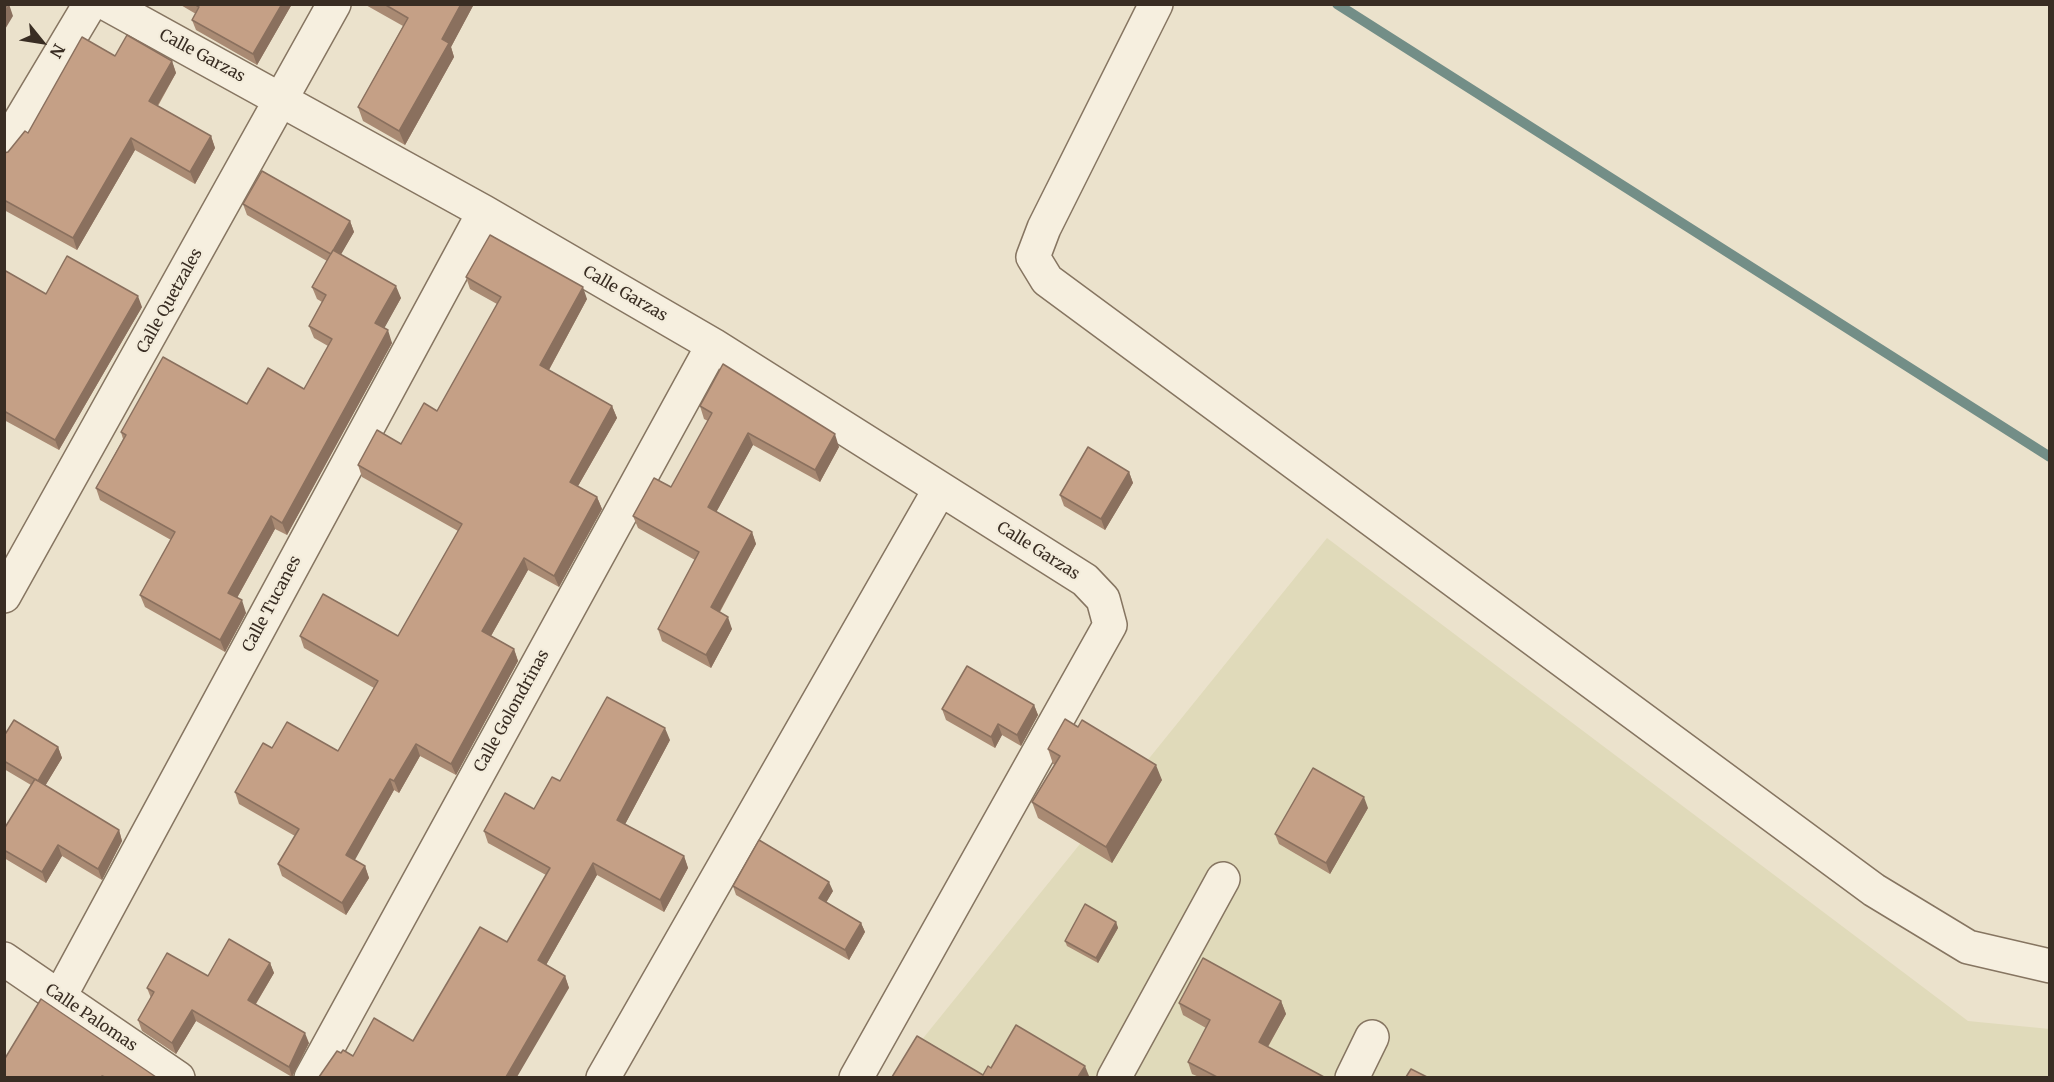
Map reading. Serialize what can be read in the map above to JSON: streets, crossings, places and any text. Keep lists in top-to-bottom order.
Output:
{
  "streets": {
    "street": [
      "Calle Garzas",
      "Calle Quetzales",
      "Calle Tucanes",
      "Calle Golondrinas",
      "Calle Palomas"
    ]
  },
  "crossings": [
    ["Calle Garzas", "Calle Quetzales"],
    ["Calle Garzas", "Calle Tucanes"],
    ["Calle Garzas", "Calle Golondrinas"],
    ["Calle Tucanes", "Calle Palomas"]
  ],
  "north": "bottom right"
}
